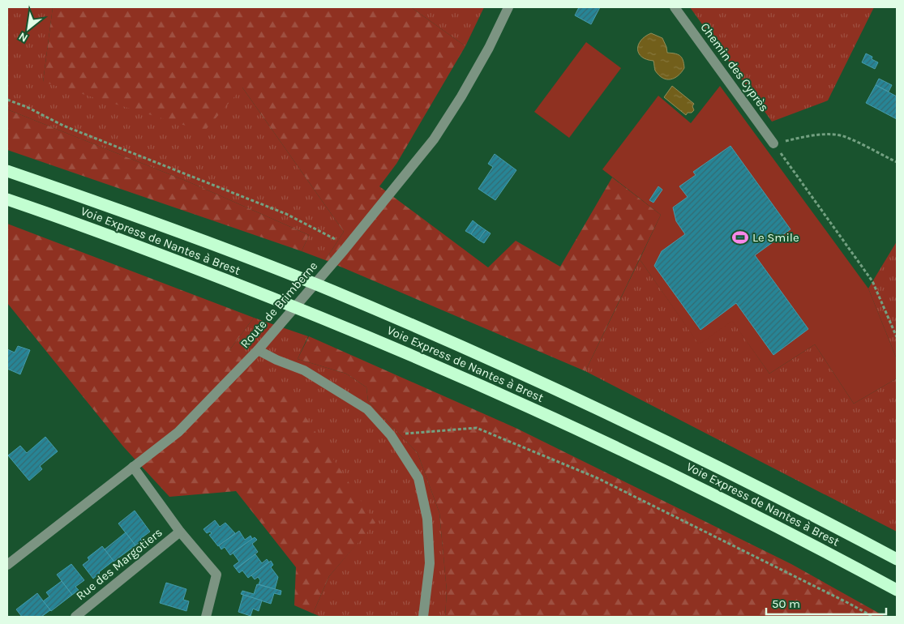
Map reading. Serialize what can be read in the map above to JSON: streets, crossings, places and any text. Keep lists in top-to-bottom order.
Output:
{
  "streets": {
    "highway": ["Voie Express de Nantes à Brest"],
    "street": ["Chemin des Cyprès", "Route de Brimberne", "Rue des Margotiers"]
  },
  "crossings": [
    ["Route de Brimberne", "Rue des Margotiers"]
  ],
  "places": {
    "sports": ["Le Smile"]
  },
  "scale_bar": "50 m",
  "north": "bottom left"
}
